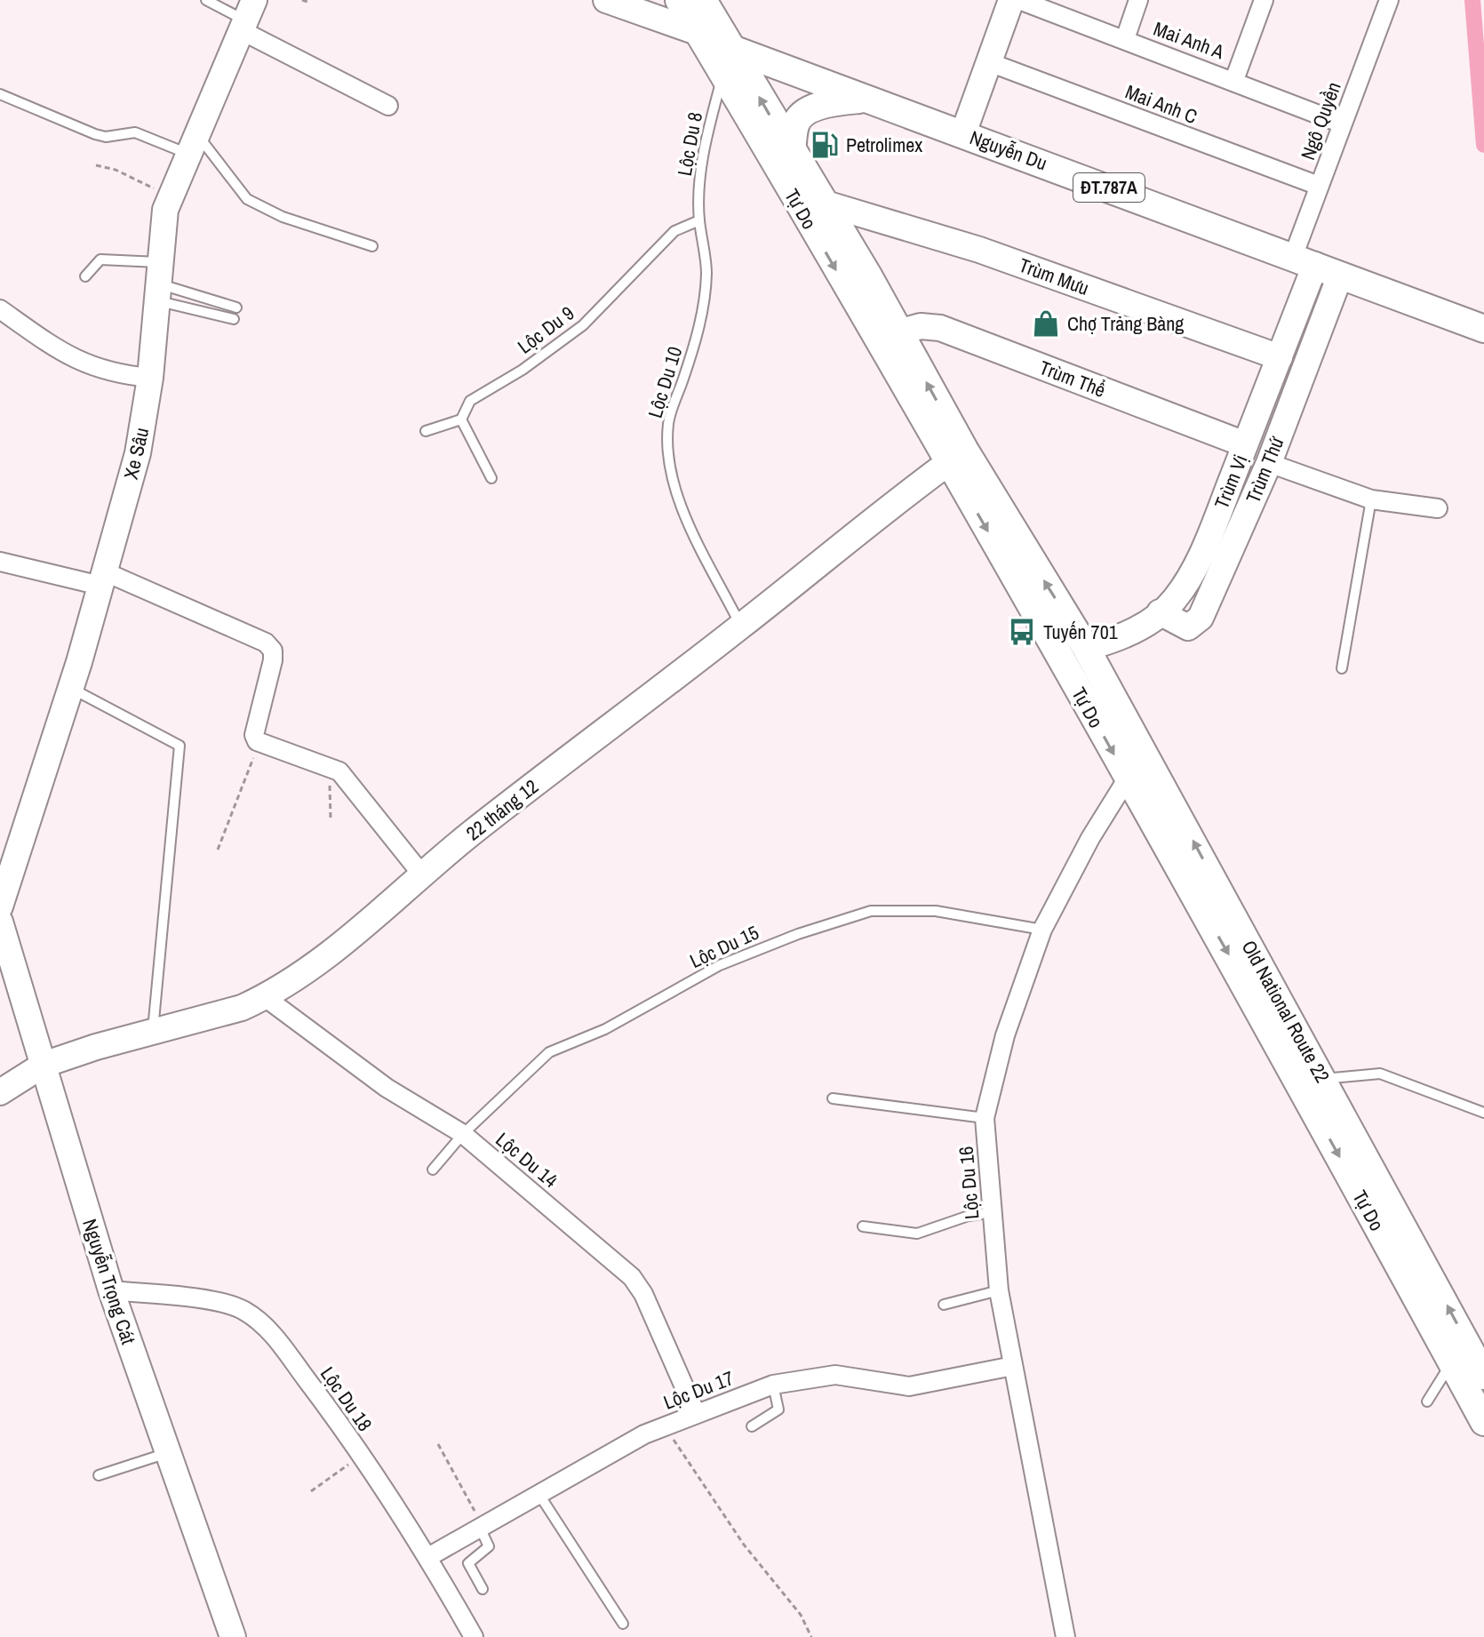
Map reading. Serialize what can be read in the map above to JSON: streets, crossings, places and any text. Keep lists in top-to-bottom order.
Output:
{
  "streets": {
    "main road": [
      "Nguyễn Du",
      "ĐT.787A",
      "Tự Do",
      "Old National Route 22"
    ],
    "street": [
      "Mai Anh A",
      "Mai Anh C",
      "Ngô Quyền",
      "Trùm Mưu",
      "Trùm Thể",
      "Xe Sâu",
      "Trùm Thứ",
      "Trùm Vị",
      "22 tháng 12",
      "Lộc Du 14",
      "Lộc Du 16",
      "Nguyễn Trọng Cát",
      "Lộc Du 17",
      "Lộc Du 18"
    ],
    "lane": [
      "Lộc Du 8",
      "Lộc Du 9",
      "Lộc Du 10",
      "Lộc Du 15"
    ]
  },
  "crossings": [
    ["Mai Anh A", "Ngô Quyền"],
    ["Mai Anh C", "Ngô Quyền"],
    ["Ngô Quyền", "Nguyễn Du"],
    ["Ngô Quyền", "Trùm Vị"],
    ["Lộc Du 8", "Tự Do"],
    ["Lộc Du 8", "Lộc Du 9"],
    ["Lộc Du 8", "Lộc Du 10"],
    ["Nguyễn Du", "ĐT.787A"],
    ["Nguyễn Du", "Tự Do"],
    ["Nguyễn Du", "Trùm Thứ"],
    ["Nguyễn Du", "Trùm Vị"],
    ["ĐT.787A", "Tự Do"],
    ["Tự Do", "Trùm Mưu"],
    ["Tự Do", "Trùm Thể"],
    ["Tự Do", "Trùm Vị"],
    ["Tự Do", "22 tháng 12"],
    ["Tự Do", "Old National Route 22"],
    ["Tự Do", "Lộc Du 16"],
    ["Trùm Mưu", "Trùm Vị"],
    ["Lộc Du 9", "Lộc Du 10"],
    ["Trùm Thể", "Trùm Vị"],
    ["Lộc Du 10", "22 tháng 12"],
    ["Trùm Thứ", "Trùm Vị"],
    ["Trùm Vị", "Old National Route 22"],
    ["22 tháng 12", "Lộc Du 14"],
    ["22 tháng 12", "Nguyễn Trọng Cát"],
    ["Lộc Du 15", "Lộc Du 14"],
    ["Lộc Du 15", "Lộc Du 16"],
    ["Lộc Du 14", "Lộc Du 17"],
    ["Lộc Du 16", "Lộc Du 17"],
    ["Nguyễn Trọng Cát", "Lộc Du 18"],
    ["Lộc Du 17", "Lộc Du 18"]
  ],
  "one_way": ["Old National Route 22"],
  "places": {
    "fuel station": ["Petrolimex"],
    "shop": ["Chợ Trảng Bàng"],
    "bus stop": ["Tuyến 701"]
  }
}
